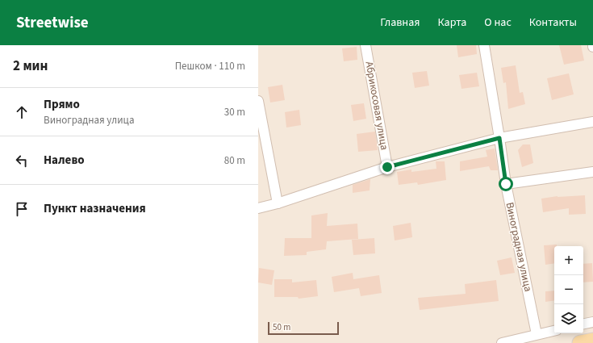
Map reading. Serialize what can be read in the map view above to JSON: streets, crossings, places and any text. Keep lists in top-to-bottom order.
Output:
{
  "streets": {
    "street": ["Абрикосовая улица", "Виноградная улица"]
  },
  "scale_bar": "50 m",
  "page": {
    "header": "Streetwise",
    "nav": [
      "Главная",
      "Карта",
      "О нас",
      "Контакты"
    ],
    "heading": ["2 мин", "Пешком · 110 m"],
    "list": [
      ["Прямо", "Виноградная улица", "30 m"],
      ["Налево", "80 m"],
      "Пункт назначения"
    ],
    "map_buttons": ["+", "−"],
    "scale": "50 m"
  }
}
